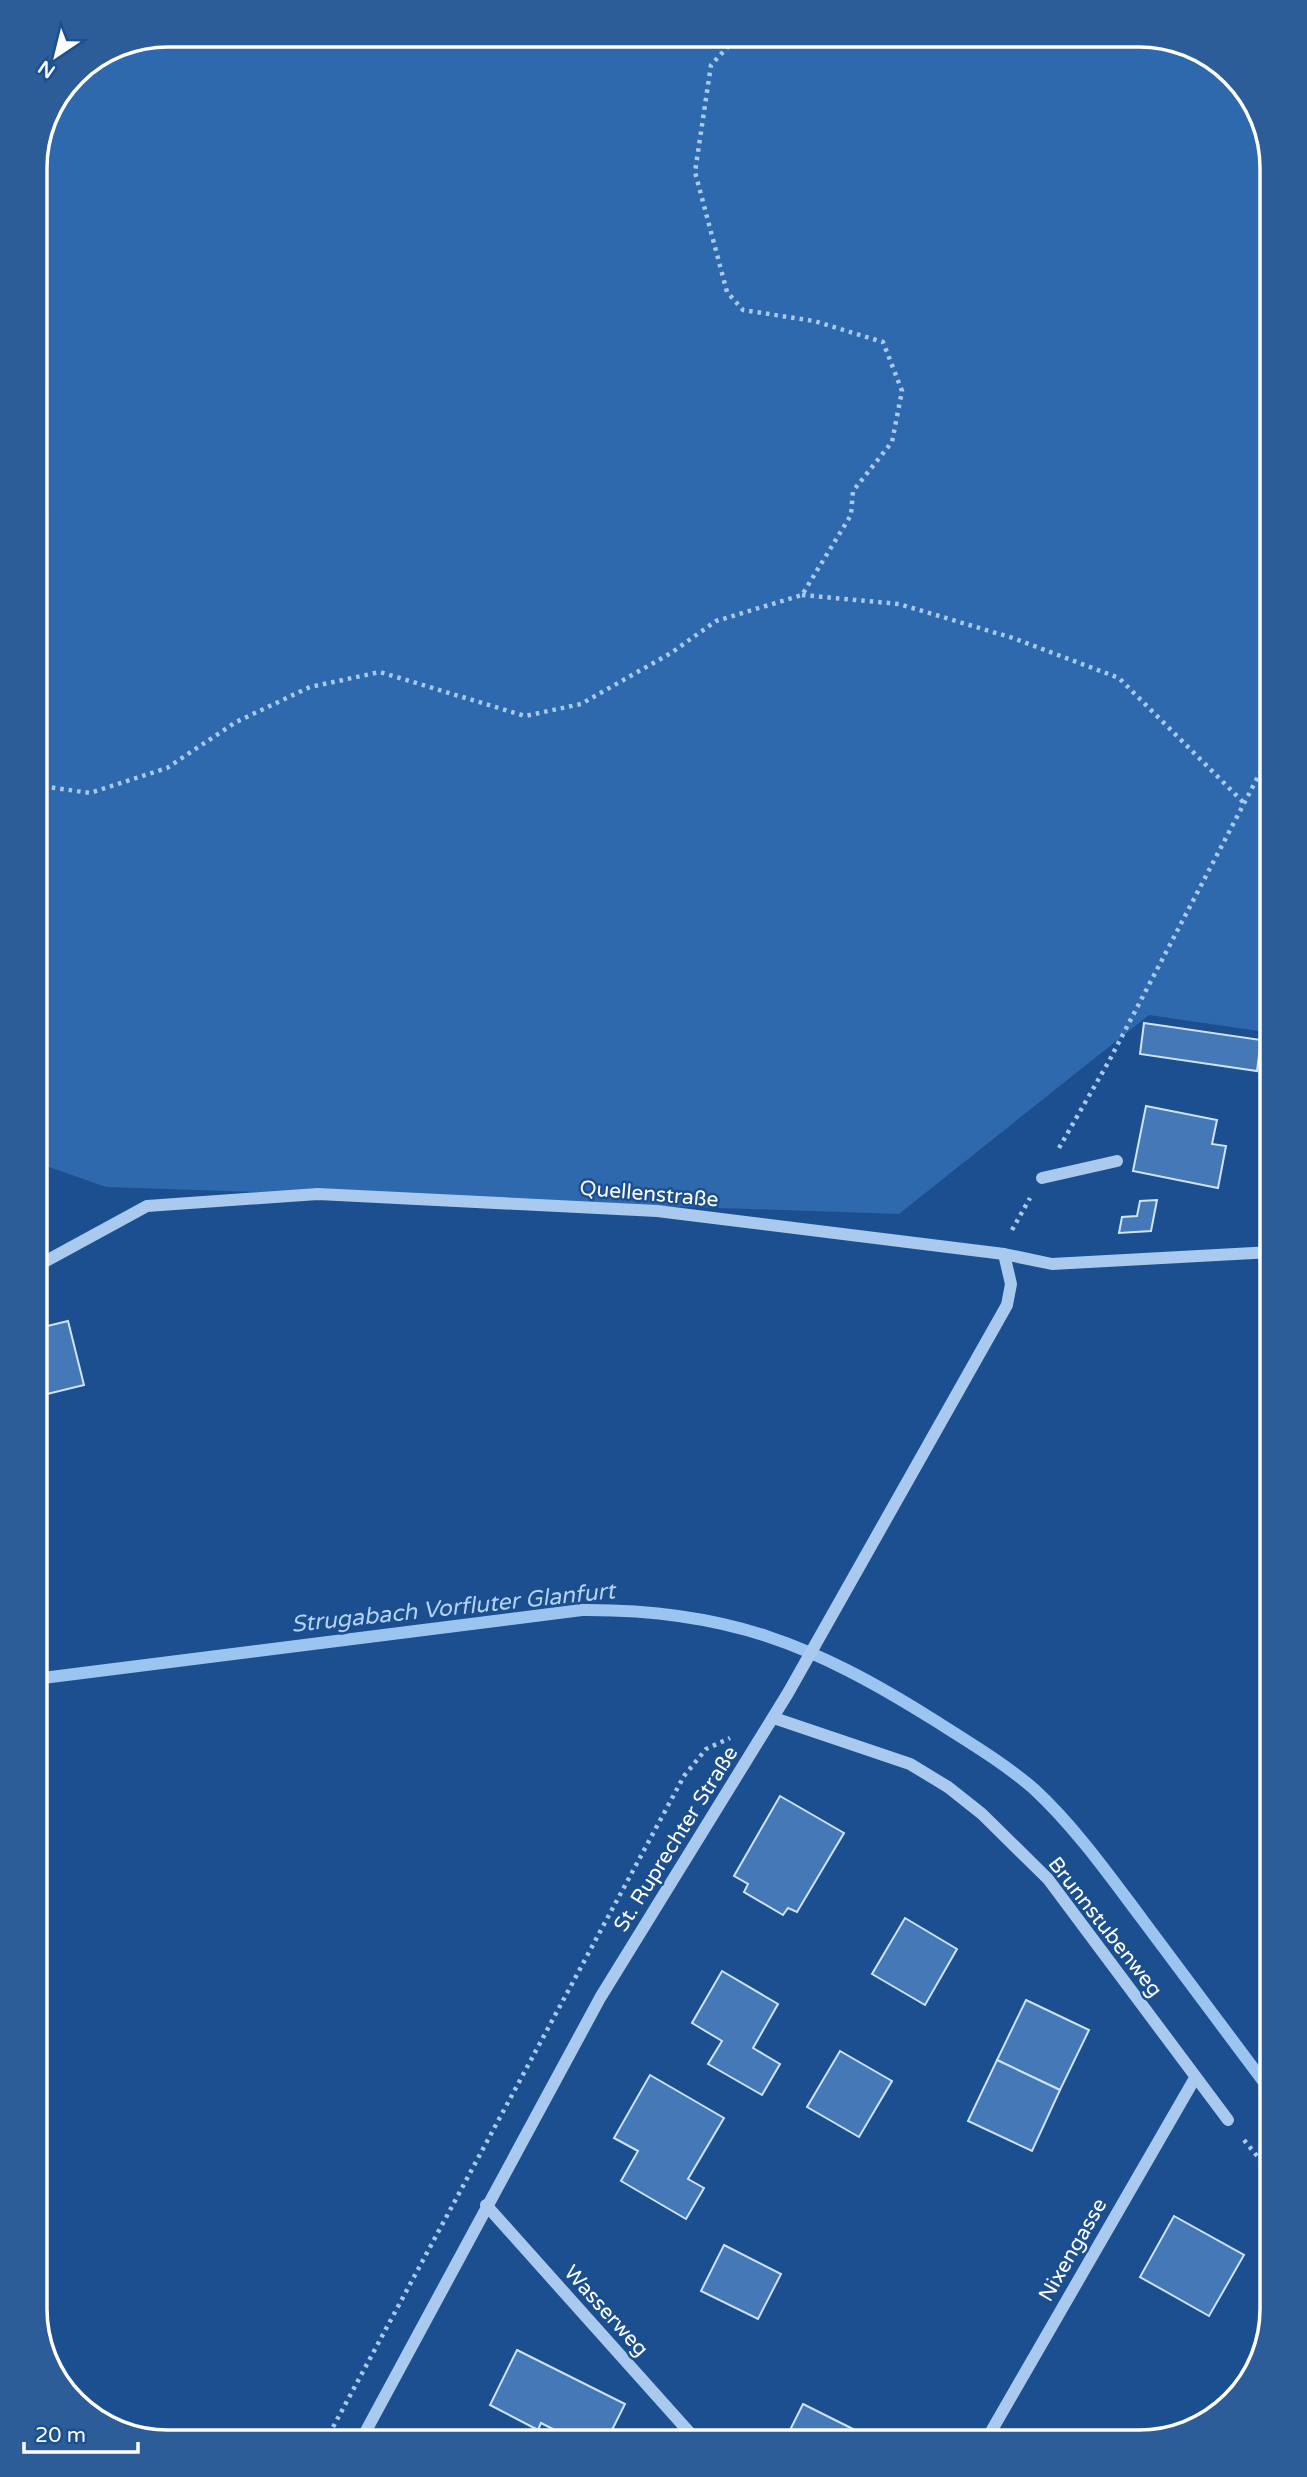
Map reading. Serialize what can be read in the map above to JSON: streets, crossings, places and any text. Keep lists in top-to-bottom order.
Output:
{
  "streets": {
    "street": [
      "Quellenstraße",
      "St. Ruprechter Straße",
      "Brunnstubenweg",
      "Nixengasse",
      "Wasserweg"
    ]
  },
  "crossings": [
    ["Quellenstraße", "St. Ruprechter Straße"],
    ["St. Ruprechter Straße", "Brunnstubenweg"],
    ["St. Ruprechter Straße", "Wasserweg"],
    ["Brunnstubenweg", "Nixengasse"]
  ],
  "water": ["Strugabach Vorfluter Glanfurt"],
  "scale_bar": "20 m",
  "north": "bottom left"
}
